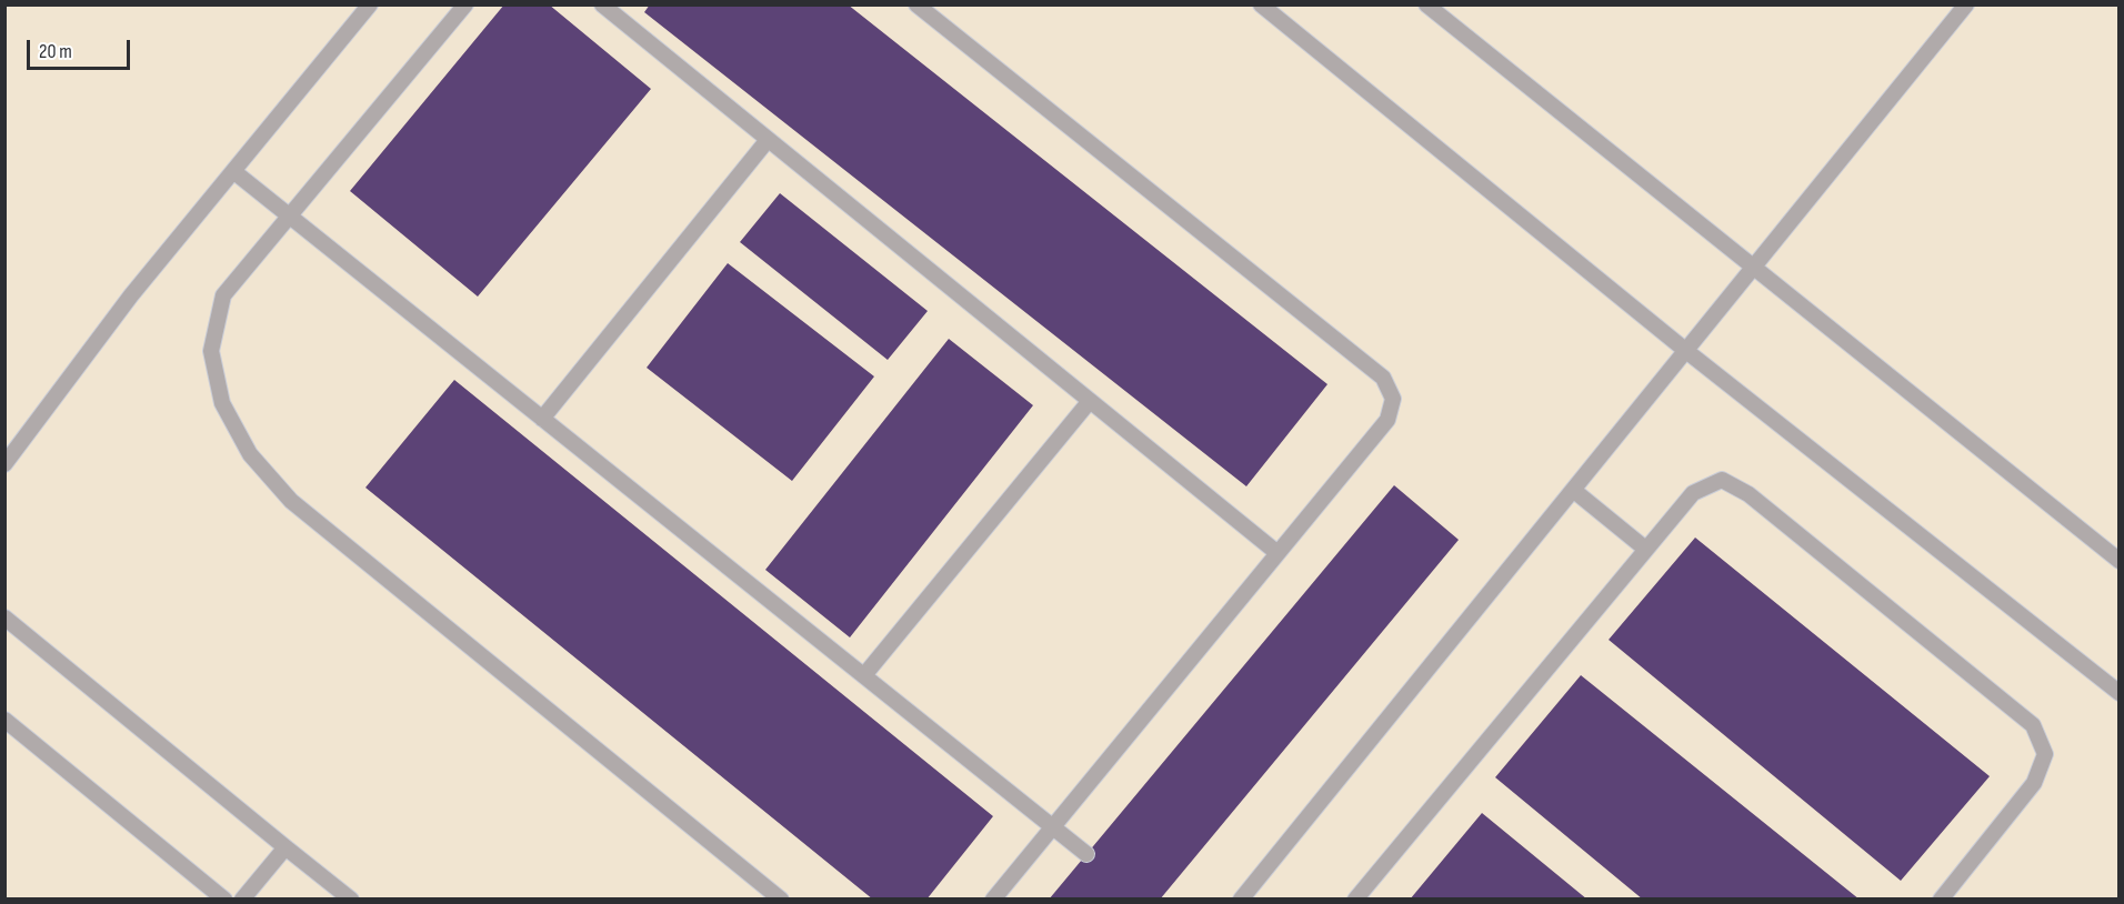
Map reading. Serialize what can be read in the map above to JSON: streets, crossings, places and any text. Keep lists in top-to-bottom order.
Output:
{
  "scale_bar": "20 m"
}
